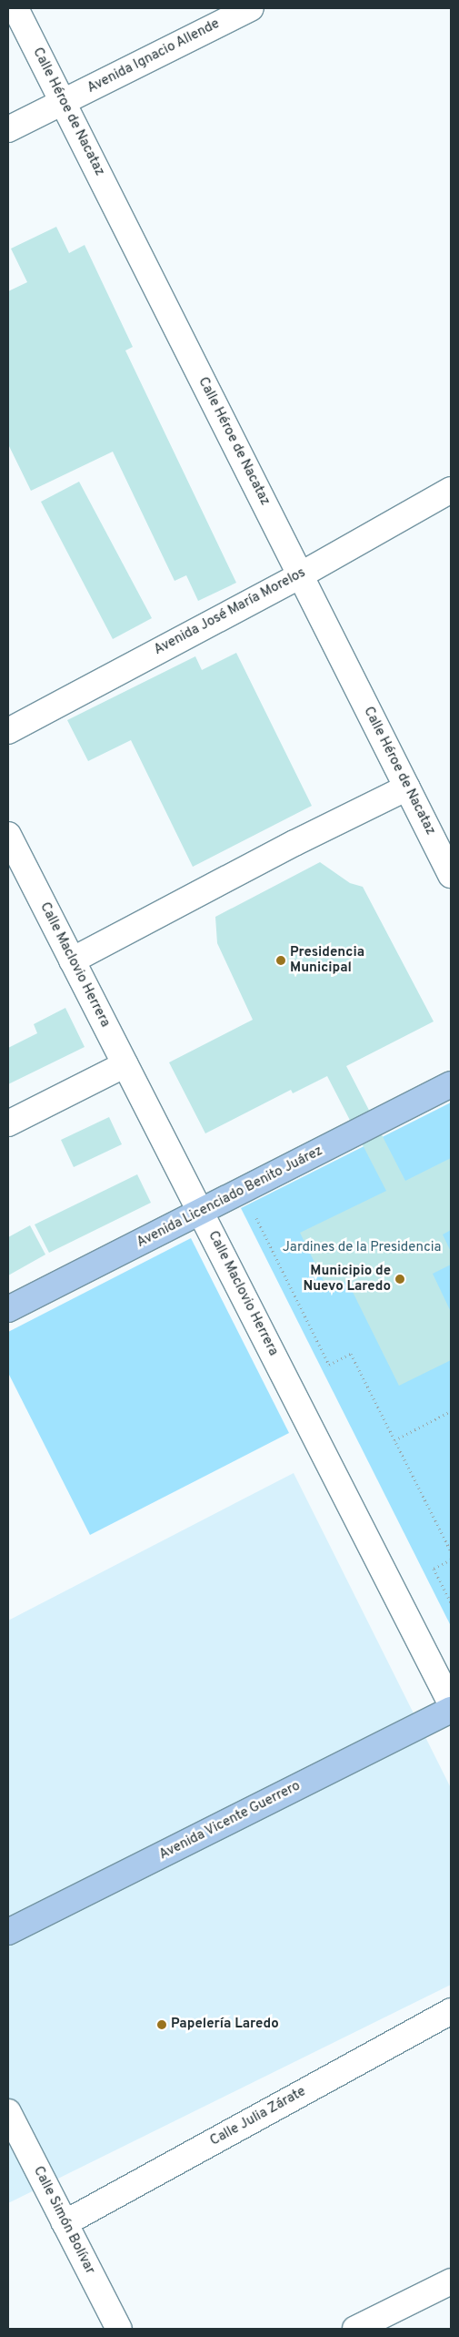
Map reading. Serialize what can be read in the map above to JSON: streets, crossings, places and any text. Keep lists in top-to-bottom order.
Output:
{
  "streets": {
    "main road": ["Avenida Licenciado Benito Juárez", "Avenida Vicente Guerrero"],
    "street": [
      "Avenida Ignacio Allende",
      "Calle Héroe de Nacataz",
      "Avenida José María Morelos",
      "Calle Maclovio Herrera",
      "Calle Julia Zárate",
      "Calle Simón Bolívar"
    ]
  },
  "crossings": [
    ["Avenida Ignacio Allende", "Calle Héroe de Nacataz"],
    ["Calle Héroe de Nacataz", "Avenida José María Morelos"],
    ["Calle Maclovio Herrera", "Avenida Licenciado Benito Juárez"],
    ["Calle Julia Zárate", "Calle Simón Bolívar"]
  ],
  "parks": ["Jardines de la Presidencia"],
  "places": ["Presidencia Municipal", "Municipio de Nuevo Laredo", "Papelería Laredo"]
}
